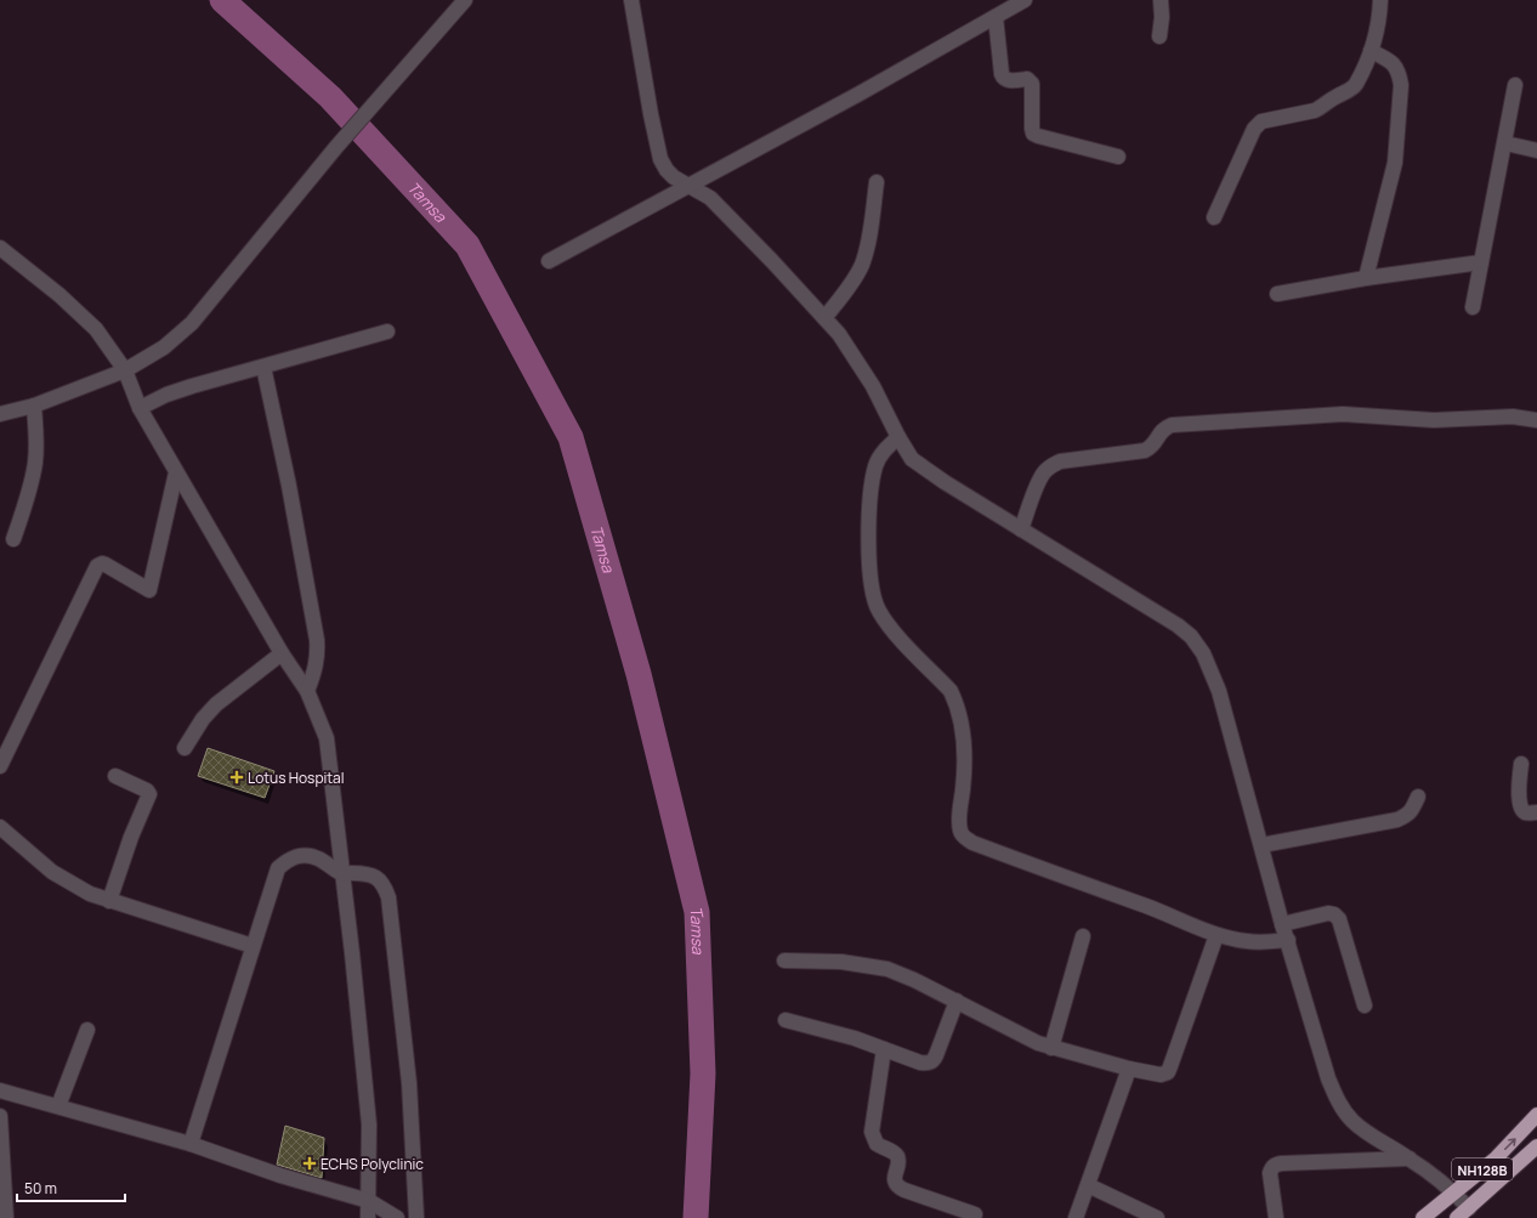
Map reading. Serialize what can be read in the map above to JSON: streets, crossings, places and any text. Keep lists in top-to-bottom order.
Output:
{
  "streets": {
    "highway": ["NH128B"]
  },
  "water": ["Tamsa"],
  "places": {
    "health": ["Lotus Hospital", "ECHS Polyclinic"]
  },
  "scale_bar": "50 m"
}
